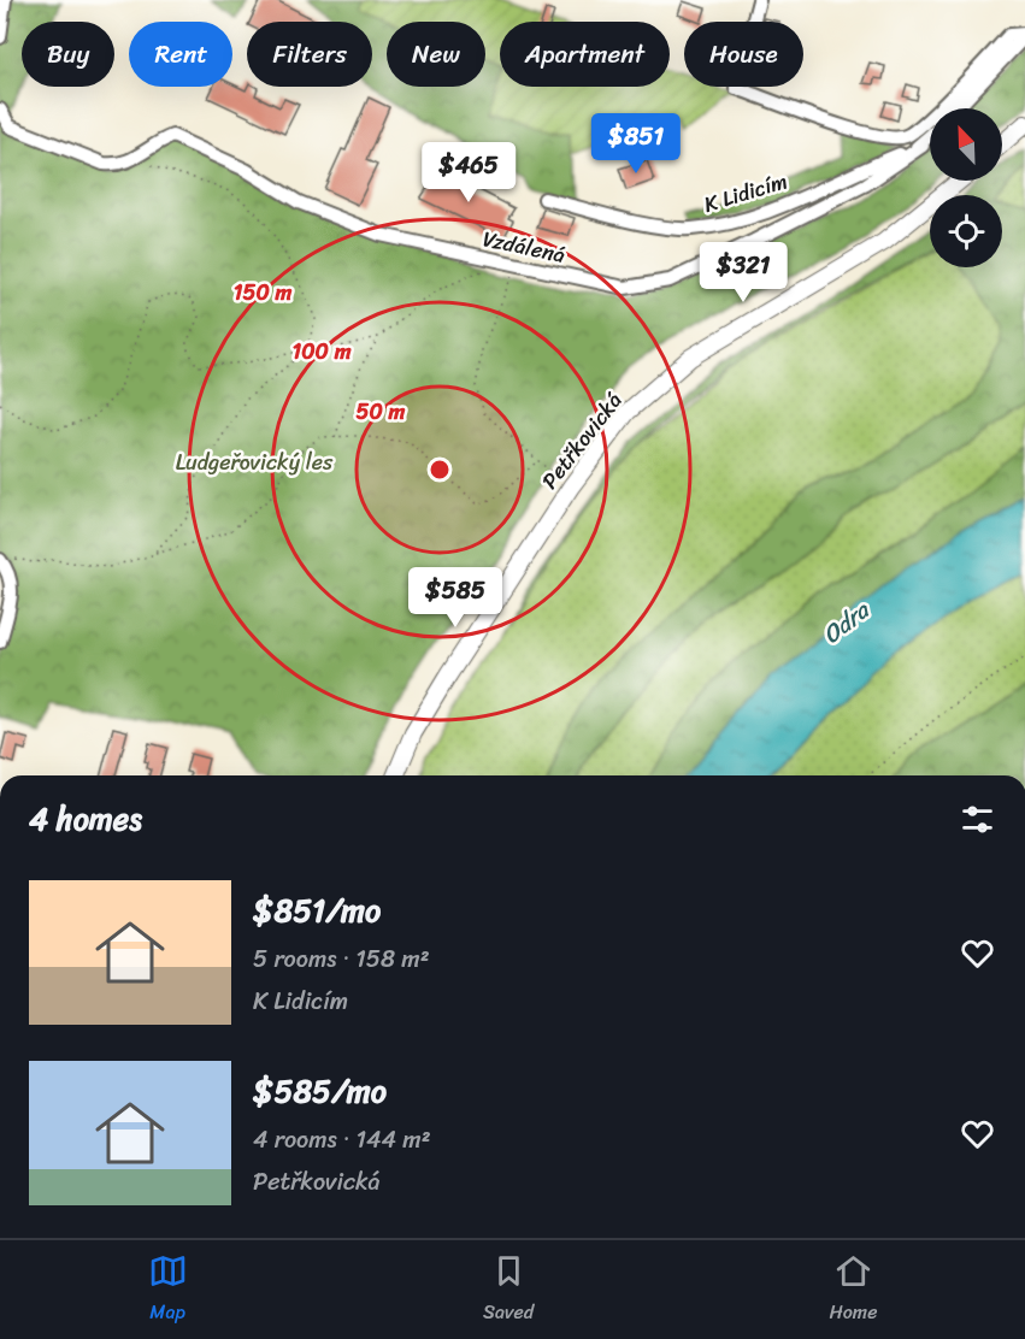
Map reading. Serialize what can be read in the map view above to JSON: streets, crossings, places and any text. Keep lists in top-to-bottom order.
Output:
{
  "streets": {
    "street": ["K Lidicím", "Vzdálená", "Petřkovická"]
  },
  "crossings": [
    ["K Lidicím", "Vzdálená"]
  ],
  "water": ["Odra"],
  "parks": ["Ludgeřovický les"],
  "north": "top left",
  "page": {
    "chip": [
      "Buy",
      "Rent",
      "Filters",
      "New",
      "Apartment",
      "House"
    ],
    "price": [
      "$851",
      "$465",
      "$321",
      "$585"
    ],
    "heading": "4 homes",
    "list": [
      {
        "name": "$851/mo",
        "note": "5 rooms · 158 m² · K Lidicím"
      },
      {
        "name": "$585/mo",
        "note": "4 rooms · 144 m² · Petřkovická"
      }
    ],
    "tabs": ["Map", "Saved", "Home"]
  },
  "rings": ["150 m", "100 m", "50 m"]
}
